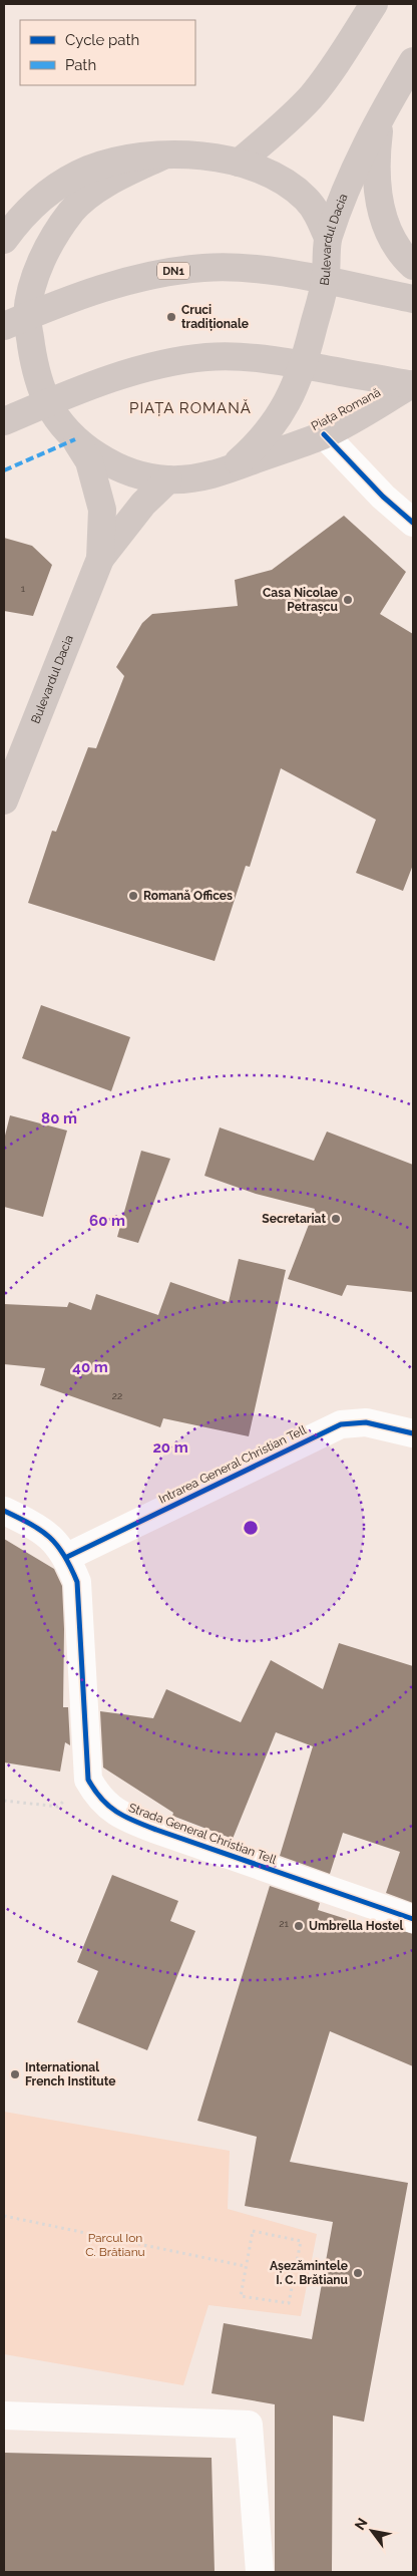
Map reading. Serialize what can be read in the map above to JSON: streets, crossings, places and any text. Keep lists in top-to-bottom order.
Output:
{
  "streets": {
    "main road": ["Bulevardul Dacia", "DN1", "Piața Romană"],
    "street": ["Intrarea General Christian Tell", "Strada General Christian Tell"]
  },
  "crossings": [
    ["Bulevardul Dacia", "DN1"],
    ["Bulevardul Dacia", "Piața Romană"]
  ],
  "districts": ["PIAȚA ROMANĂ"],
  "parks": ["Parcul Ion C. Brătianu"],
  "places": [
    "Cruci tradiționale",
    "Casa Nicolae Petrașcu",
    "Romană Offices",
    "Secretariat",
    "Umbrella Hostel",
    "International French Institute",
    "Așezămintele I. C. Brătianu"
  ],
  "house_numbers": ["1", "22", "21"],
  "legend": ["Cycle path", "Path"],
  "north": "top left",
  "rings": [
    "80 m",
    "60 m",
    "40 m",
    "20 m"
  ]
}
